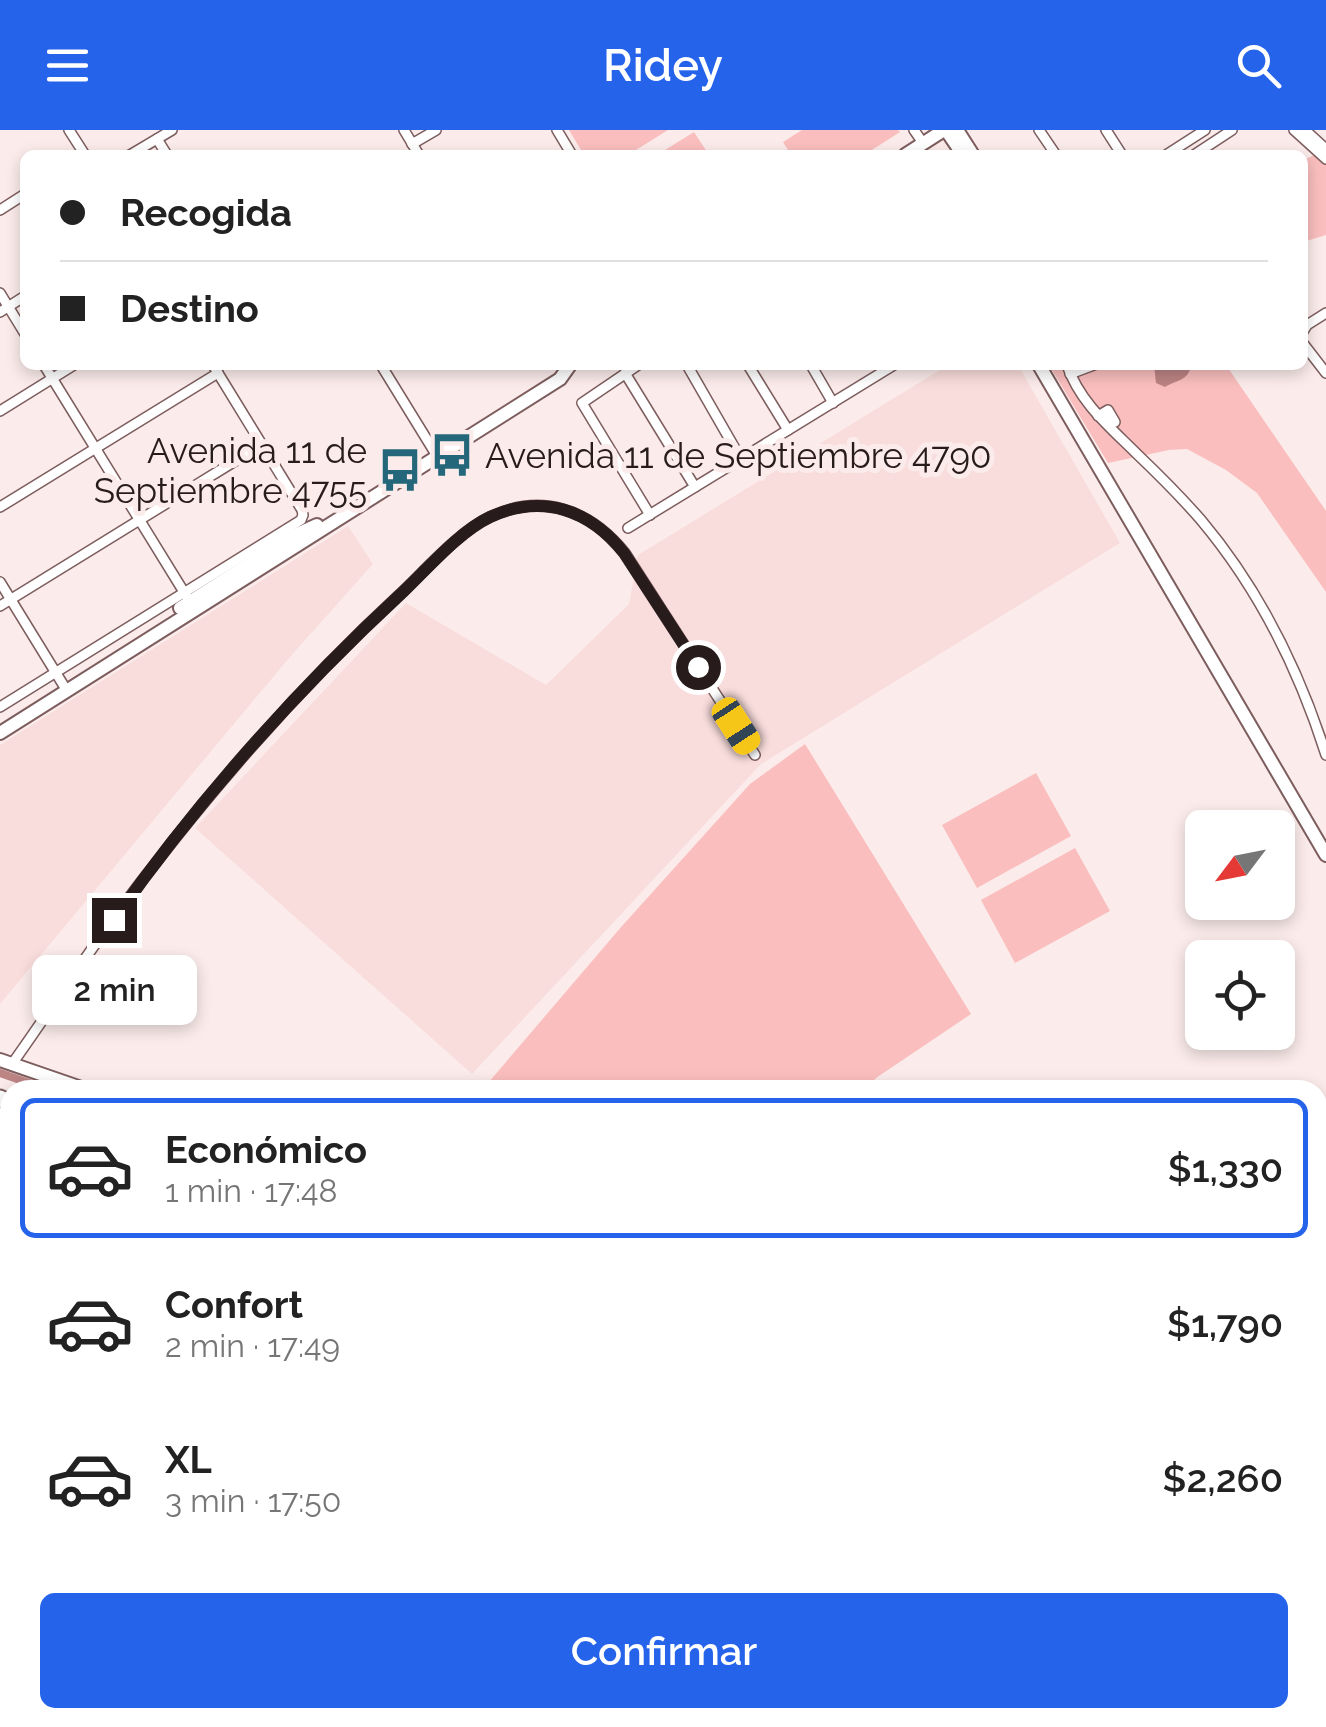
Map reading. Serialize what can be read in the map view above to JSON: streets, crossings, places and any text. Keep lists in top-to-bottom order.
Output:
{
  "places": {
    "bus stop": ["Avenida 11 de Septiembre 4790", "Avenida 11 de Septiembre 4755"]
  },
  "north": "bottom left",
  "page": {
    "header": "Ridey",
    "banner": ["Recogida", "Destino"],
    "bubble": "2 min",
    "list": [
      {
        "name": "Económico",
        "note": "1 min · 17:48",
        "value": "$1,330"
      },
      {
        "name": "Confort",
        "note": "2 min · 17:49",
        "value": "$1,790"
      },
      {
        "name": "XL",
        "note": "3 min · 17:50",
        "value": "$2,260"
      }
    ],
    "buttons": "Confirmar"
  }
}
